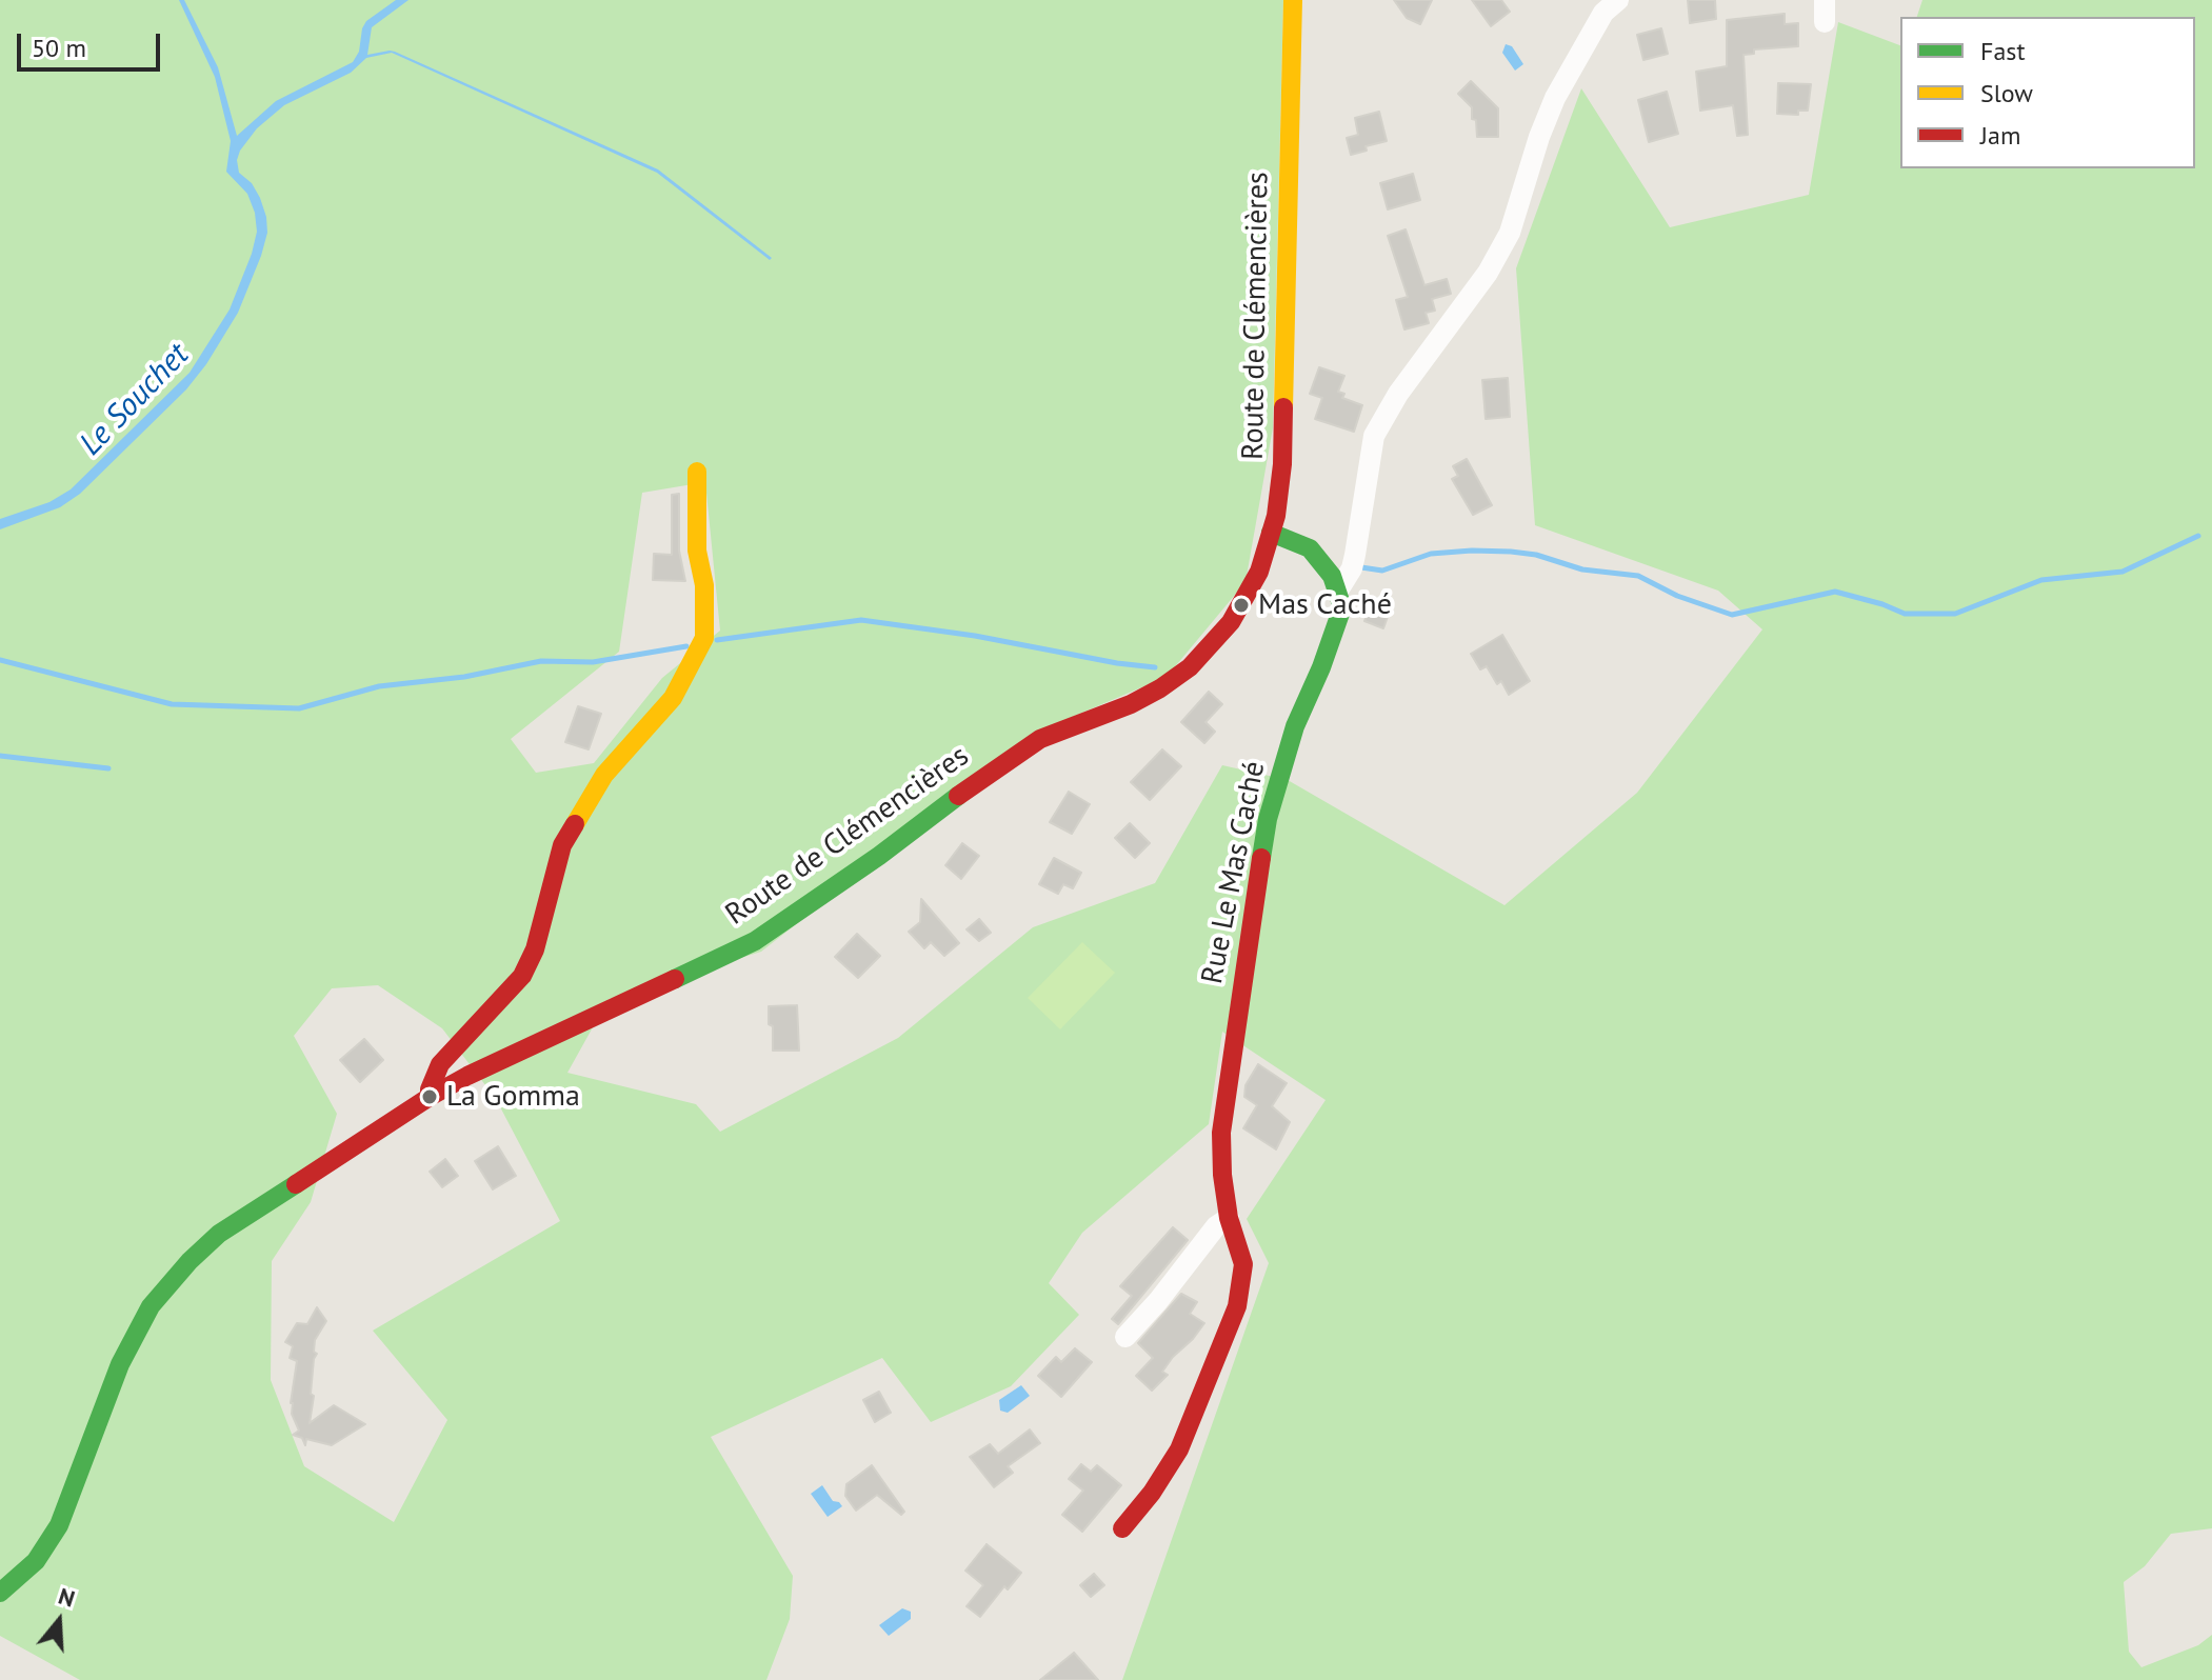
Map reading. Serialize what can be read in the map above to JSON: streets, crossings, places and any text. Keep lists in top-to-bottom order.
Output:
{
  "streets": {
    "street": ["Route de Clémencières", "Rue Le Mas Caché"]
  },
  "water": ["Le Souchet"],
  "places": ["Mas Caché", "La Gomma"],
  "legend": ["Fast", "Slow", "Jam"],
  "scale_bar": "50 m",
  "north": "top"
}
